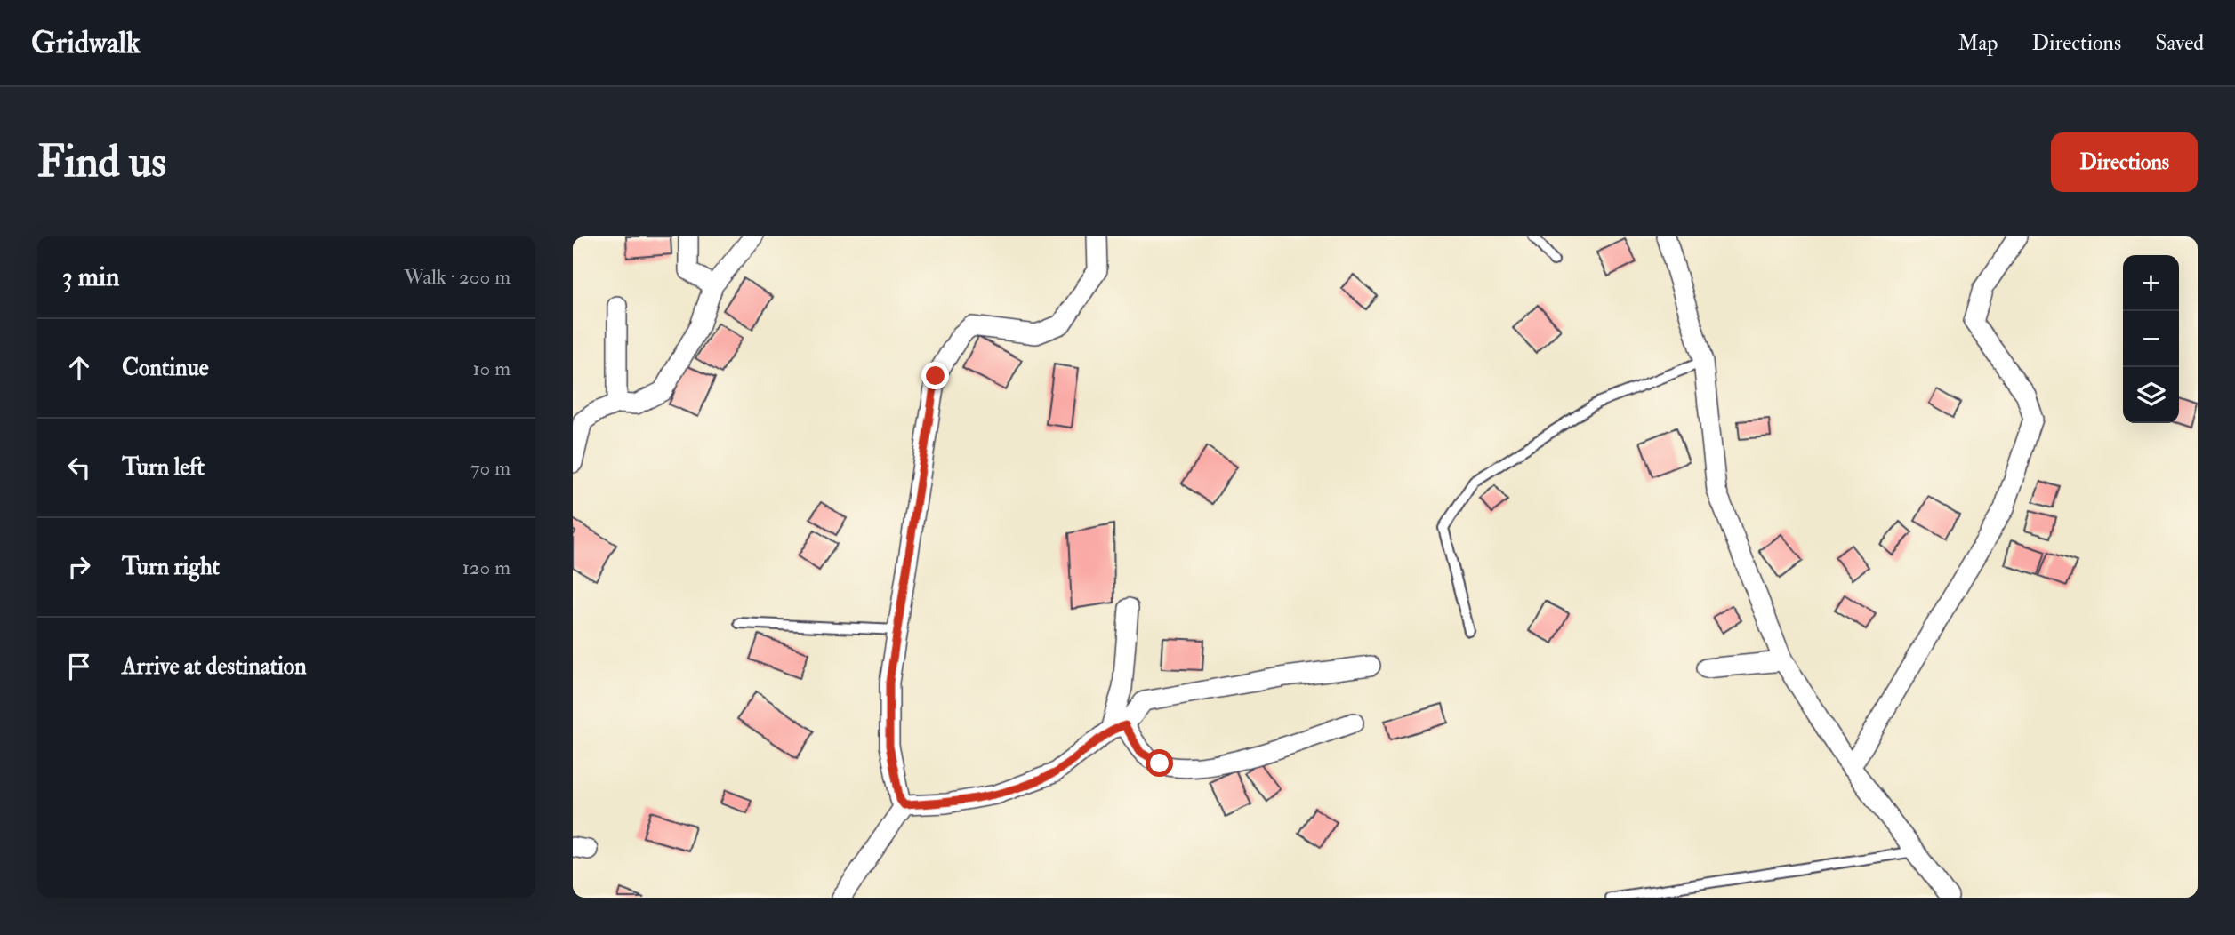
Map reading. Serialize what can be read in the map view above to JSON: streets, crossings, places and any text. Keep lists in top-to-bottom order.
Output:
{
  "page": {
    "header": "Gridwalk",
    "nav": ["Map", "Directions", "Saved"],
    "buttons": "Directions",
    "title": "Find us",
    "heading": ["3 min", "Walk · 200 m"],
    "map_buttons": ["+", "−"],
    "list": [
      ["Continue", "10 m"],
      ["Turn left", "70 m"],
      ["Turn right", "120 m"],
      "Arrive at destination"
    ]
  }
}
